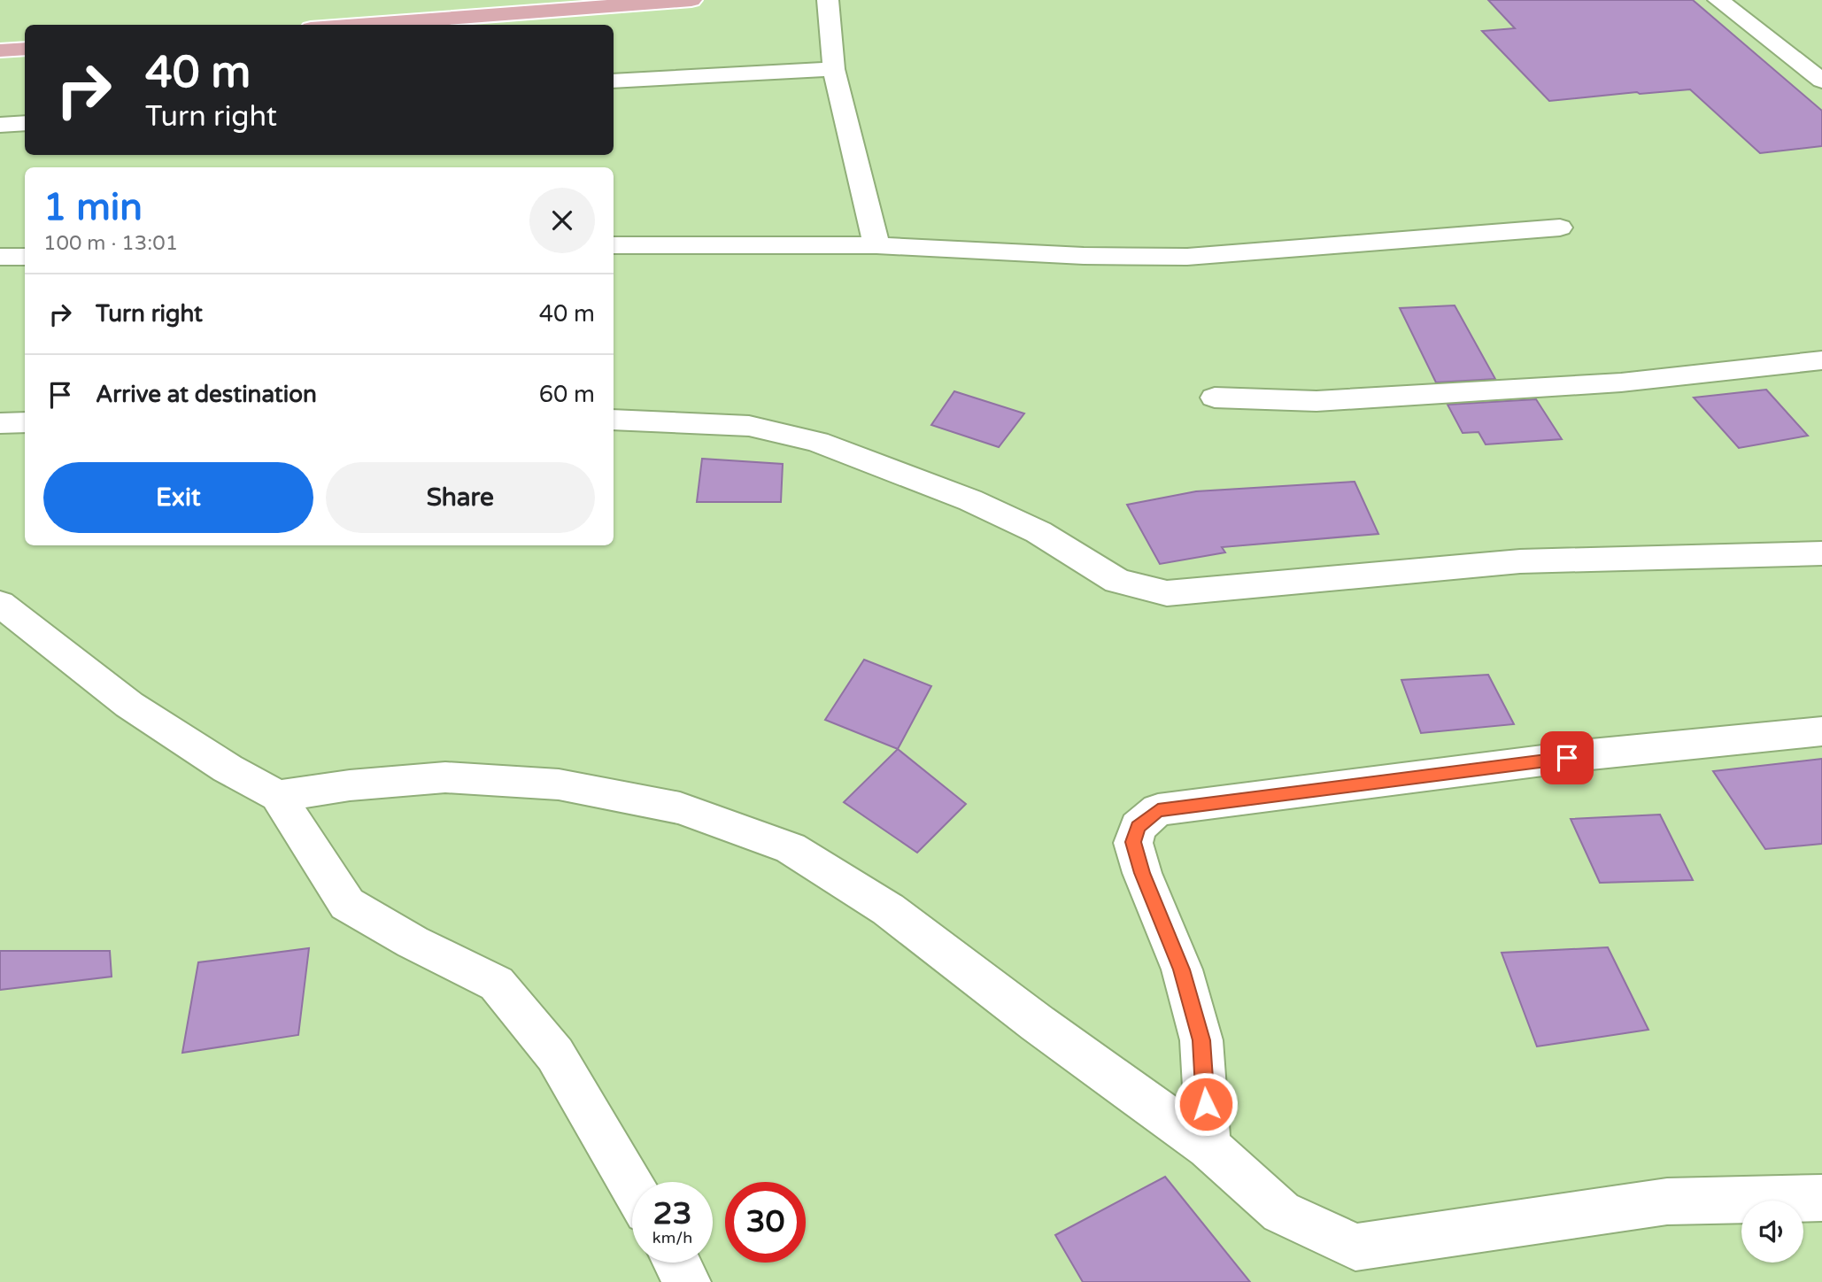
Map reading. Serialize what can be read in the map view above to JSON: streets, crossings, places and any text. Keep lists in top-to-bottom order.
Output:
{
  "page": {
    "turn": ["40 m", "Turn right"],
    "heading": ["1 min", "100 m · 13:01"],
    "list": [
      {
        "name": "Turn right",
        "value": "40 m"
      },
      {
        "name": "Arrive at destination",
        "value": "60 m"
      }
    ],
    "buttons": ["Exit", "Share"],
    "speed": "23 km/h",
    "limit": "30"
  }
}
